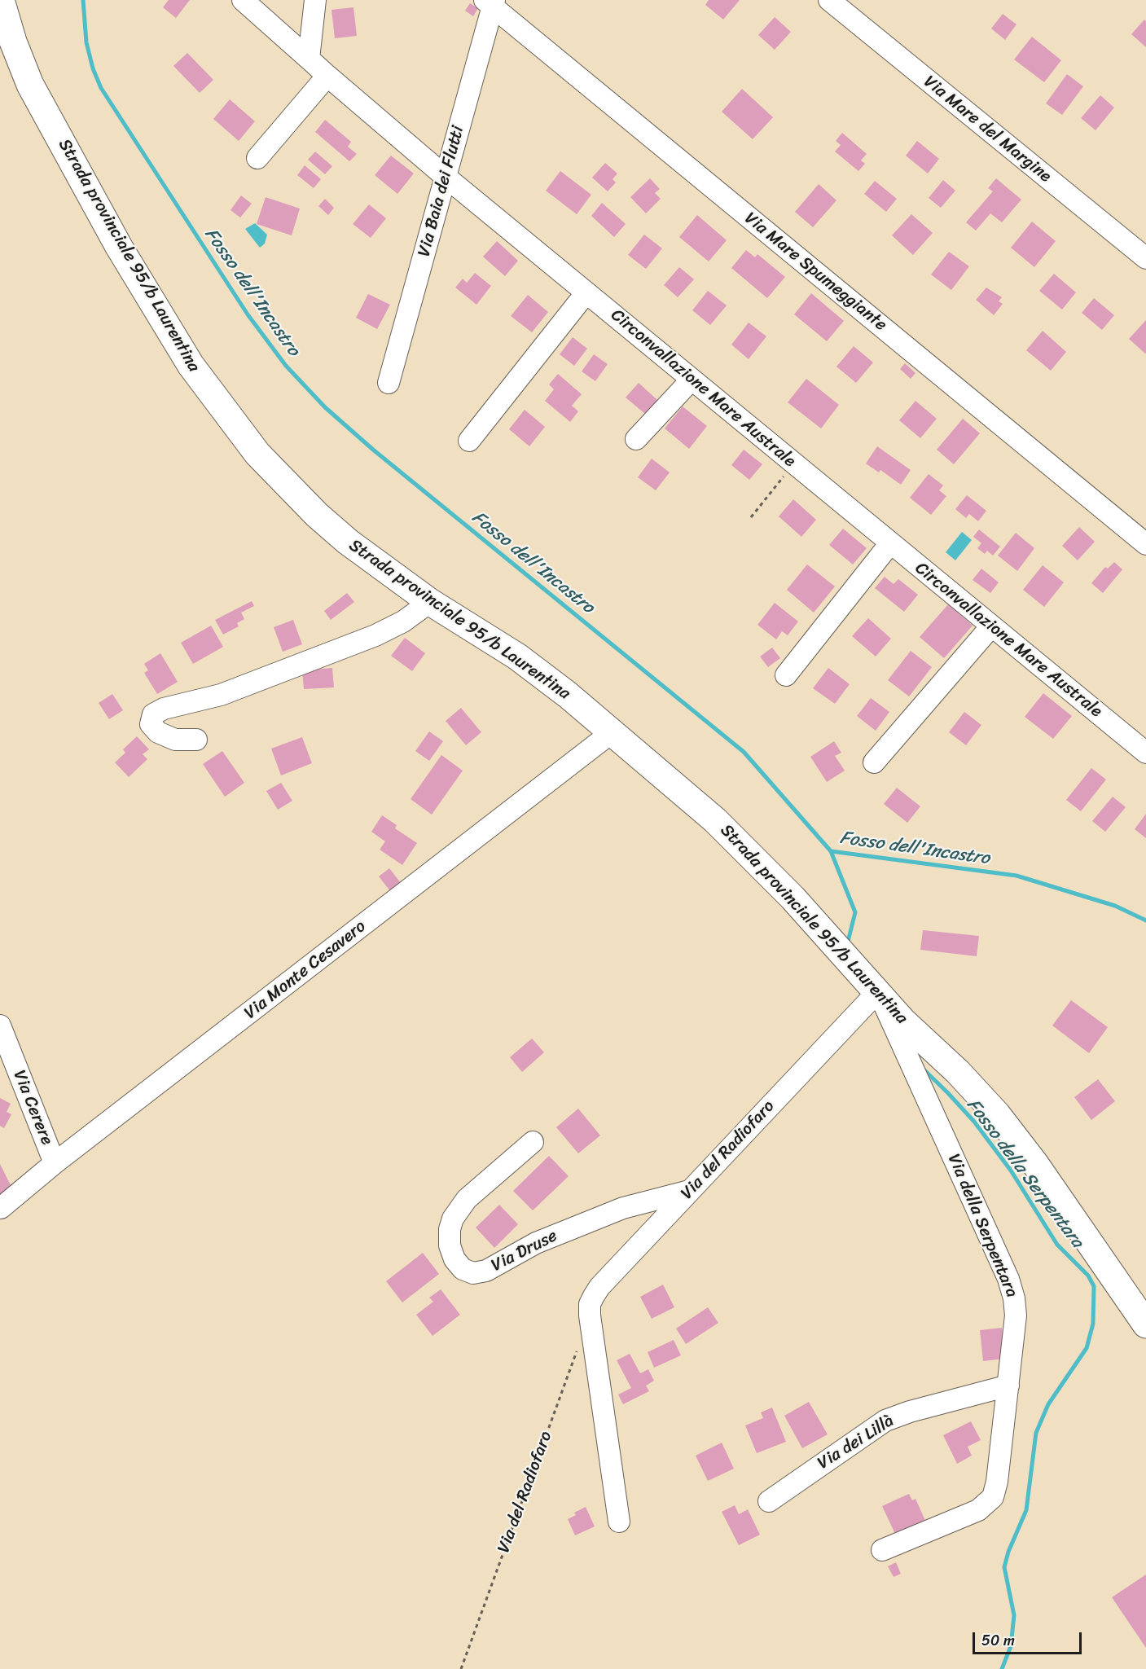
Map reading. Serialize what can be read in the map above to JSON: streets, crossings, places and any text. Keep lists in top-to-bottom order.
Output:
{
  "streets": {
    "main road": ["Strada provinciale 95/b Laurentina"],
    "street": [
      "Via Mare del Margine",
      "Via Baia dei Flutti",
      "Via Mare Spumeggiante",
      "Circonvallazione Mare Australe",
      "Via Monte Cesavero",
      "Via Cerere",
      "Via del Radiofaro",
      "Via della Serpentara",
      "Via Druse",
      "Via dei Lillà"
    ]
  },
  "crossings": [
    ["Via Baia dei Flutti", "Via Mare Spumeggiante"],
    ["Via Baia dei Flutti", "Circonvallazione Mare Australe"],
    ["Strada provinciale 95/b Laurentina", "Via Monte Cesavero"],
    ["Strada provinciale 95/b Laurentina", "Via del Radiofaro"],
    ["Strada provinciale 95/b Laurentina", "Via della Serpentara"],
    ["Via Monte Cesavero", "Via Cerere"],
    ["Via del Radiofaro", "Via della Serpentara"],
    ["Via del Radiofaro", "Via Druse"],
    ["Via della Serpentara", "Via dei Lillà"]
  ],
  "water": ["Fosso dell'Incastro", "Fosso della Serpentara"],
  "scale_bar": "50 m"
}
